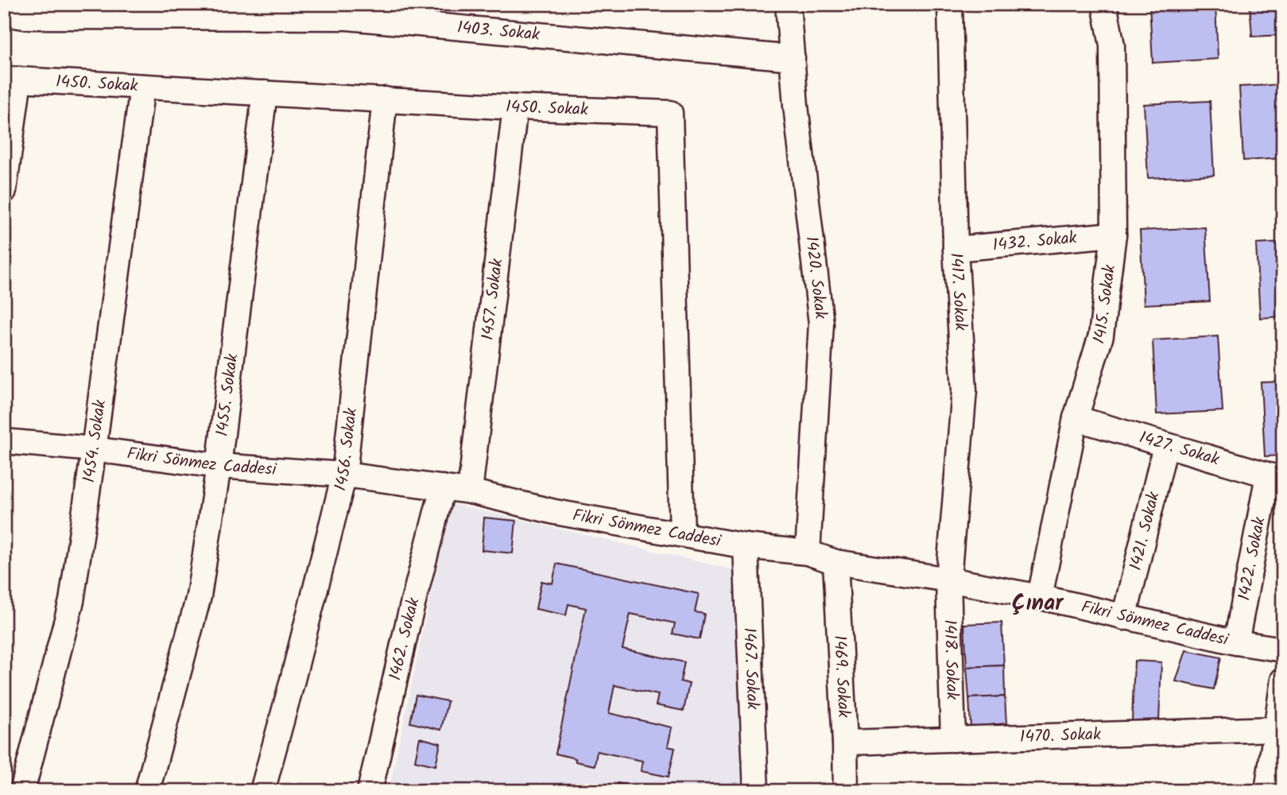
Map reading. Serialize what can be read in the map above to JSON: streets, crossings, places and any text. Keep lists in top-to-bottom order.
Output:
{
  "streets": {
    "street": [
      "1403. Sokak",
      "1450. Sokak",
      "1432. Sokak",
      "1420. Sokak",
      "1417. Sokak",
      "1457. Sokak",
      "1415. Sokak",
      "1455. Sokak",
      "1454. Sokak",
      "1456. Sokak",
      "1427. Sokak",
      "Fikri Sönmez Caddesi",
      "1421. Sokak",
      "1422. Sokak",
      "1462. Sokak",
      "1418. Sokak",
      "1467. Sokak",
      "1469. Sokak",
      "1470. Sokak"
    ]
  },
  "crossings": [
    ["1403. Sokak", "1420. Sokak"],
    ["1450. Sokak", "1457. Sokak"],
    ["1450. Sokak", "1455. Sokak"],
    ["1450. Sokak", "1454. Sokak"],
    ["1450. Sokak", "1456. Sokak"],
    ["1450. Sokak", "Fikri Sönmez Caddesi"],
    ["1432. Sokak", "1417. Sokak"],
    ["1432. Sokak", "1415. Sokak"],
    ["1420. Sokak", "Fikri Sönmez Caddesi"],
    ["1417. Sokak", "Fikri Sönmez Caddesi"],
    ["1417. Sokak", "1418. Sokak"],
    ["1457. Sokak", "Fikri Sönmez Caddesi"],
    ["1415. Sokak", "1427. Sokak"],
    ["1415. Sokak", "Fikri Sönmez Caddesi"],
    ["1455. Sokak", "Fikri Sönmez Caddesi"],
    ["1454. Sokak", "Fikri Sönmez Caddesi"],
    ["1456. Sokak", "Fikri Sönmez Caddesi"],
    ["1427. Sokak", "1421. Sokak"],
    ["1427. Sokak", "1422. Sokak"],
    ["Fikri Sönmez Caddesi", "1421. Sokak"],
    ["Fikri Sönmez Caddesi", "1422. Sokak"],
    ["Fikri Sönmez Caddesi", "1462. Sokak"],
    ["Fikri Sönmez Caddesi", "1418. Sokak"],
    ["Fikri Sönmez Caddesi", "1467. Sokak"],
    ["Fikri Sönmez Caddesi", "1469. Sokak"],
    ["1418. Sokak", "1470. Sokak"],
    ["1469. Sokak", "1470. Sokak"]
  ],
  "districts": ["Çınar"]
}
